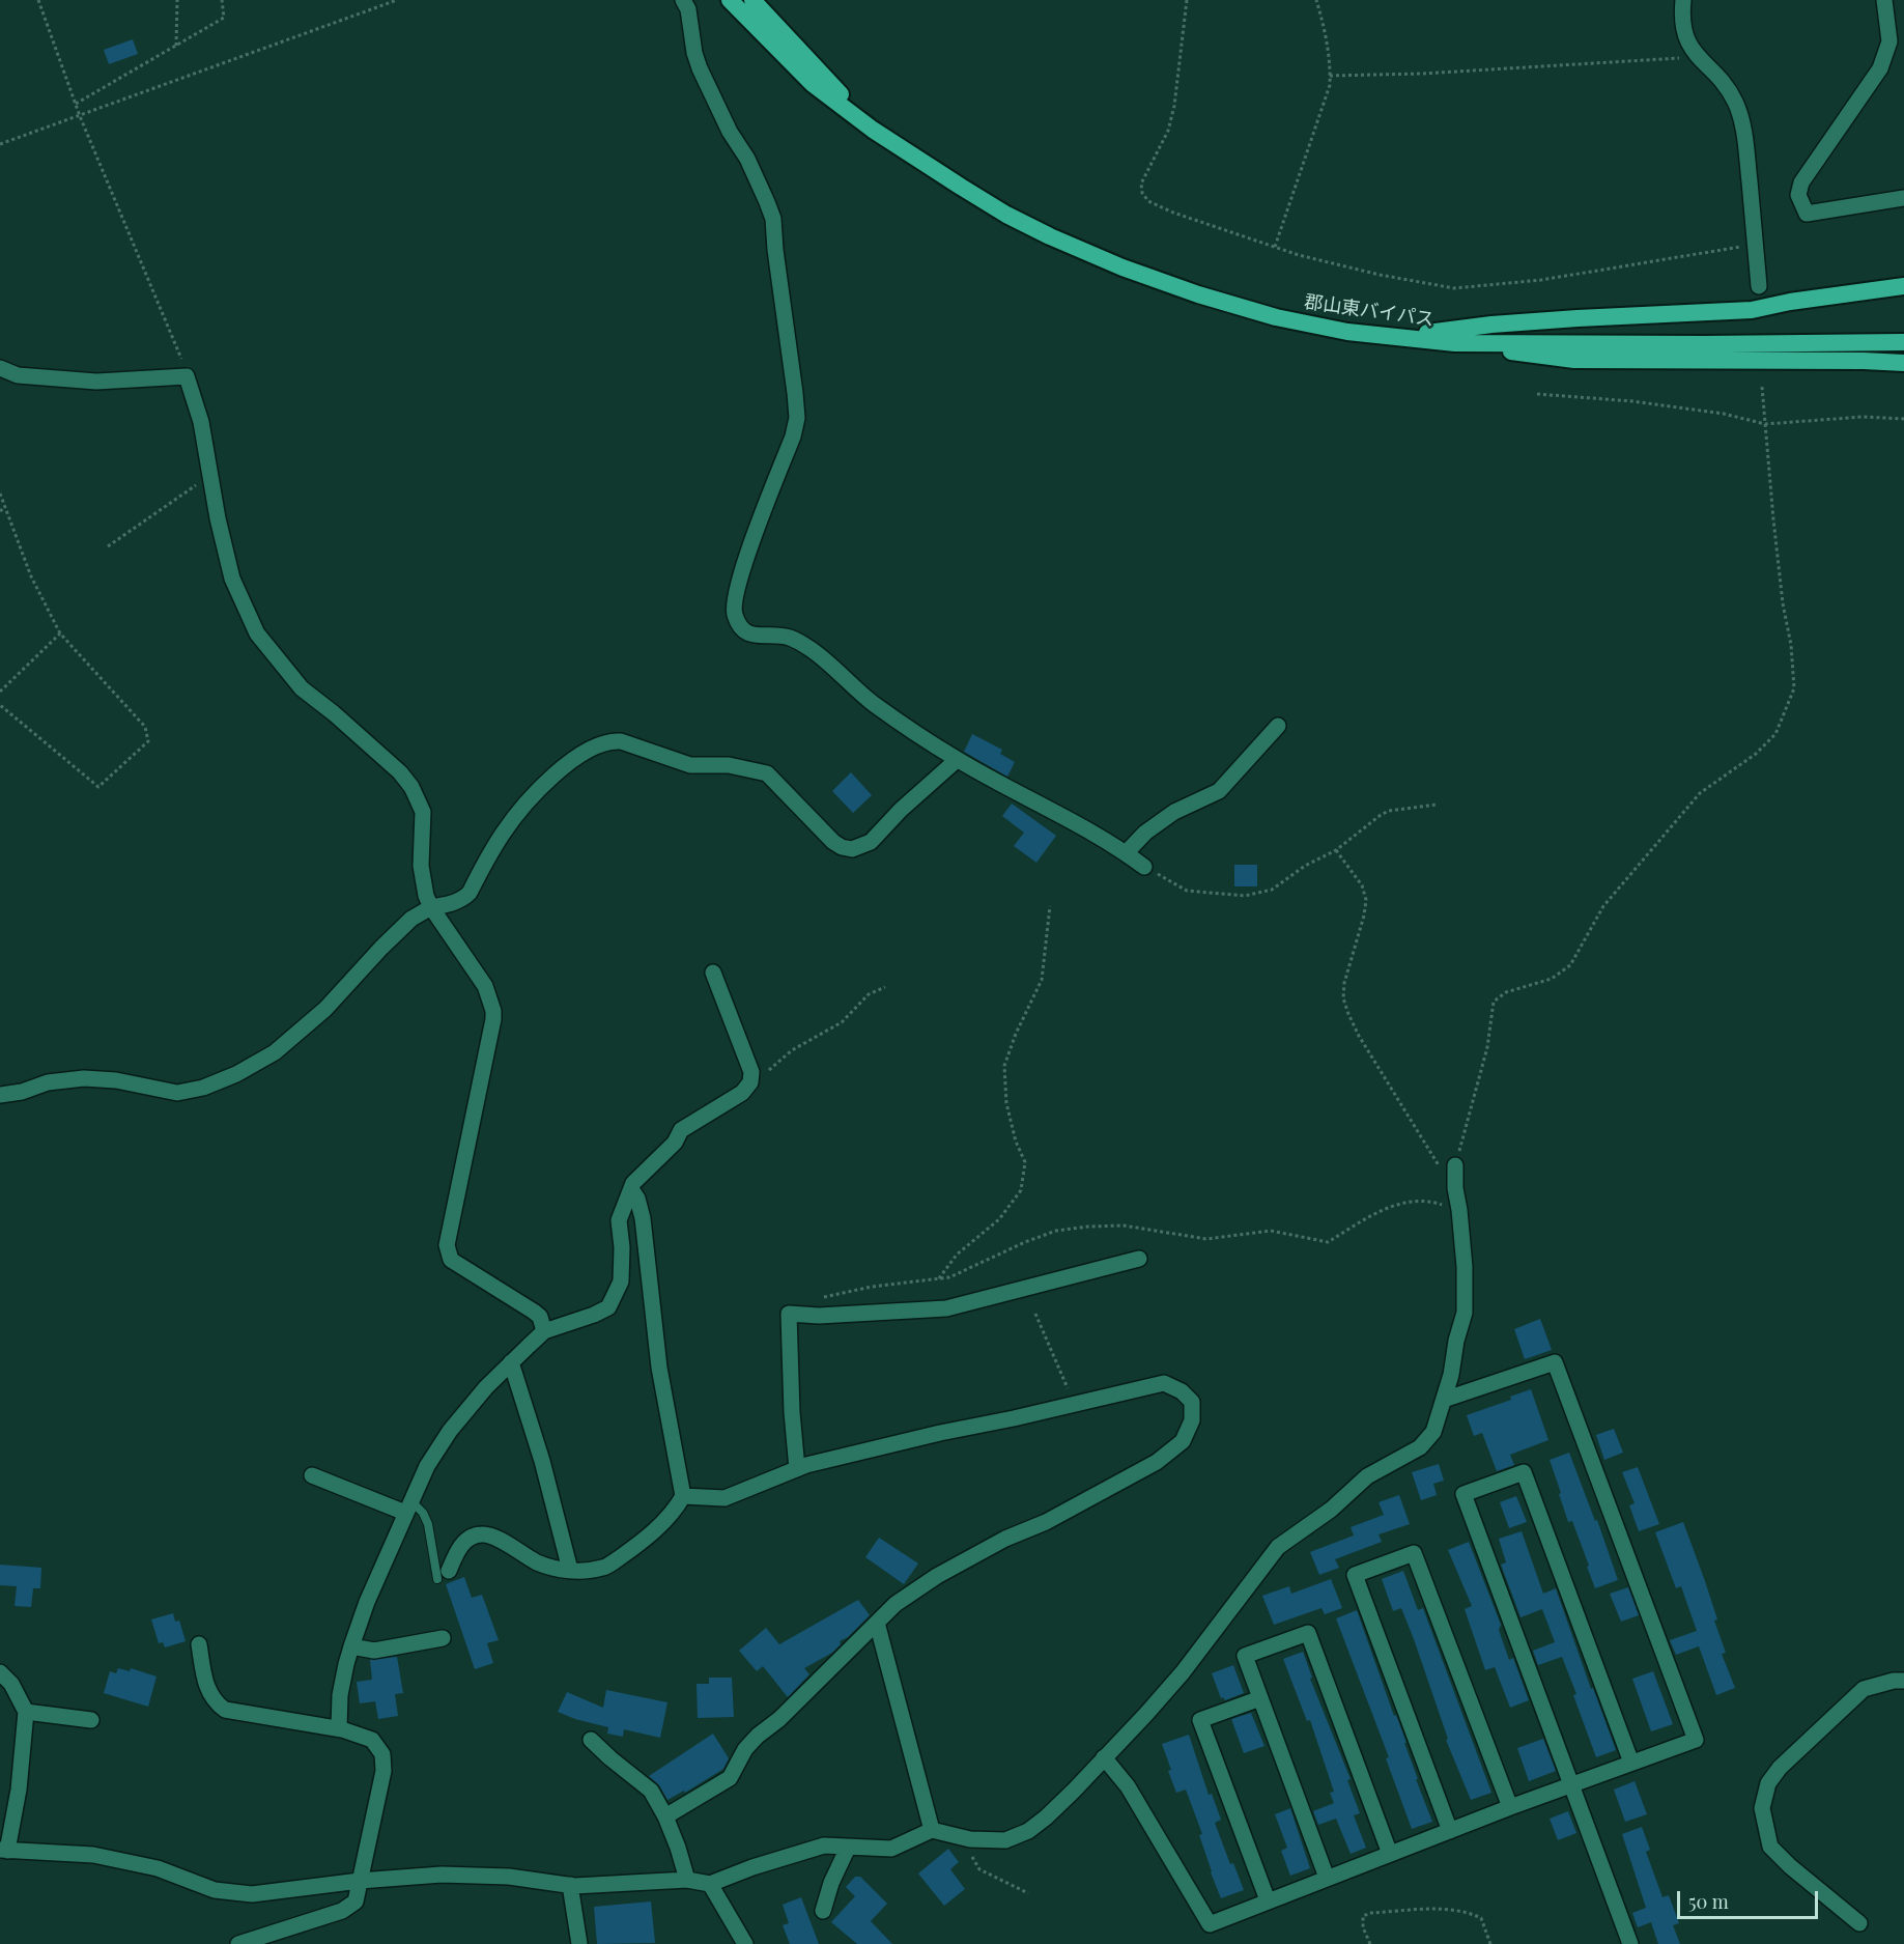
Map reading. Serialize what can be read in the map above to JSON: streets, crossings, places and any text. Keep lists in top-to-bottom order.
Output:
{
  "streets": {
    "highway": ["郡山東バイパス"]
  },
  "scale_bar": "50 m"
}
